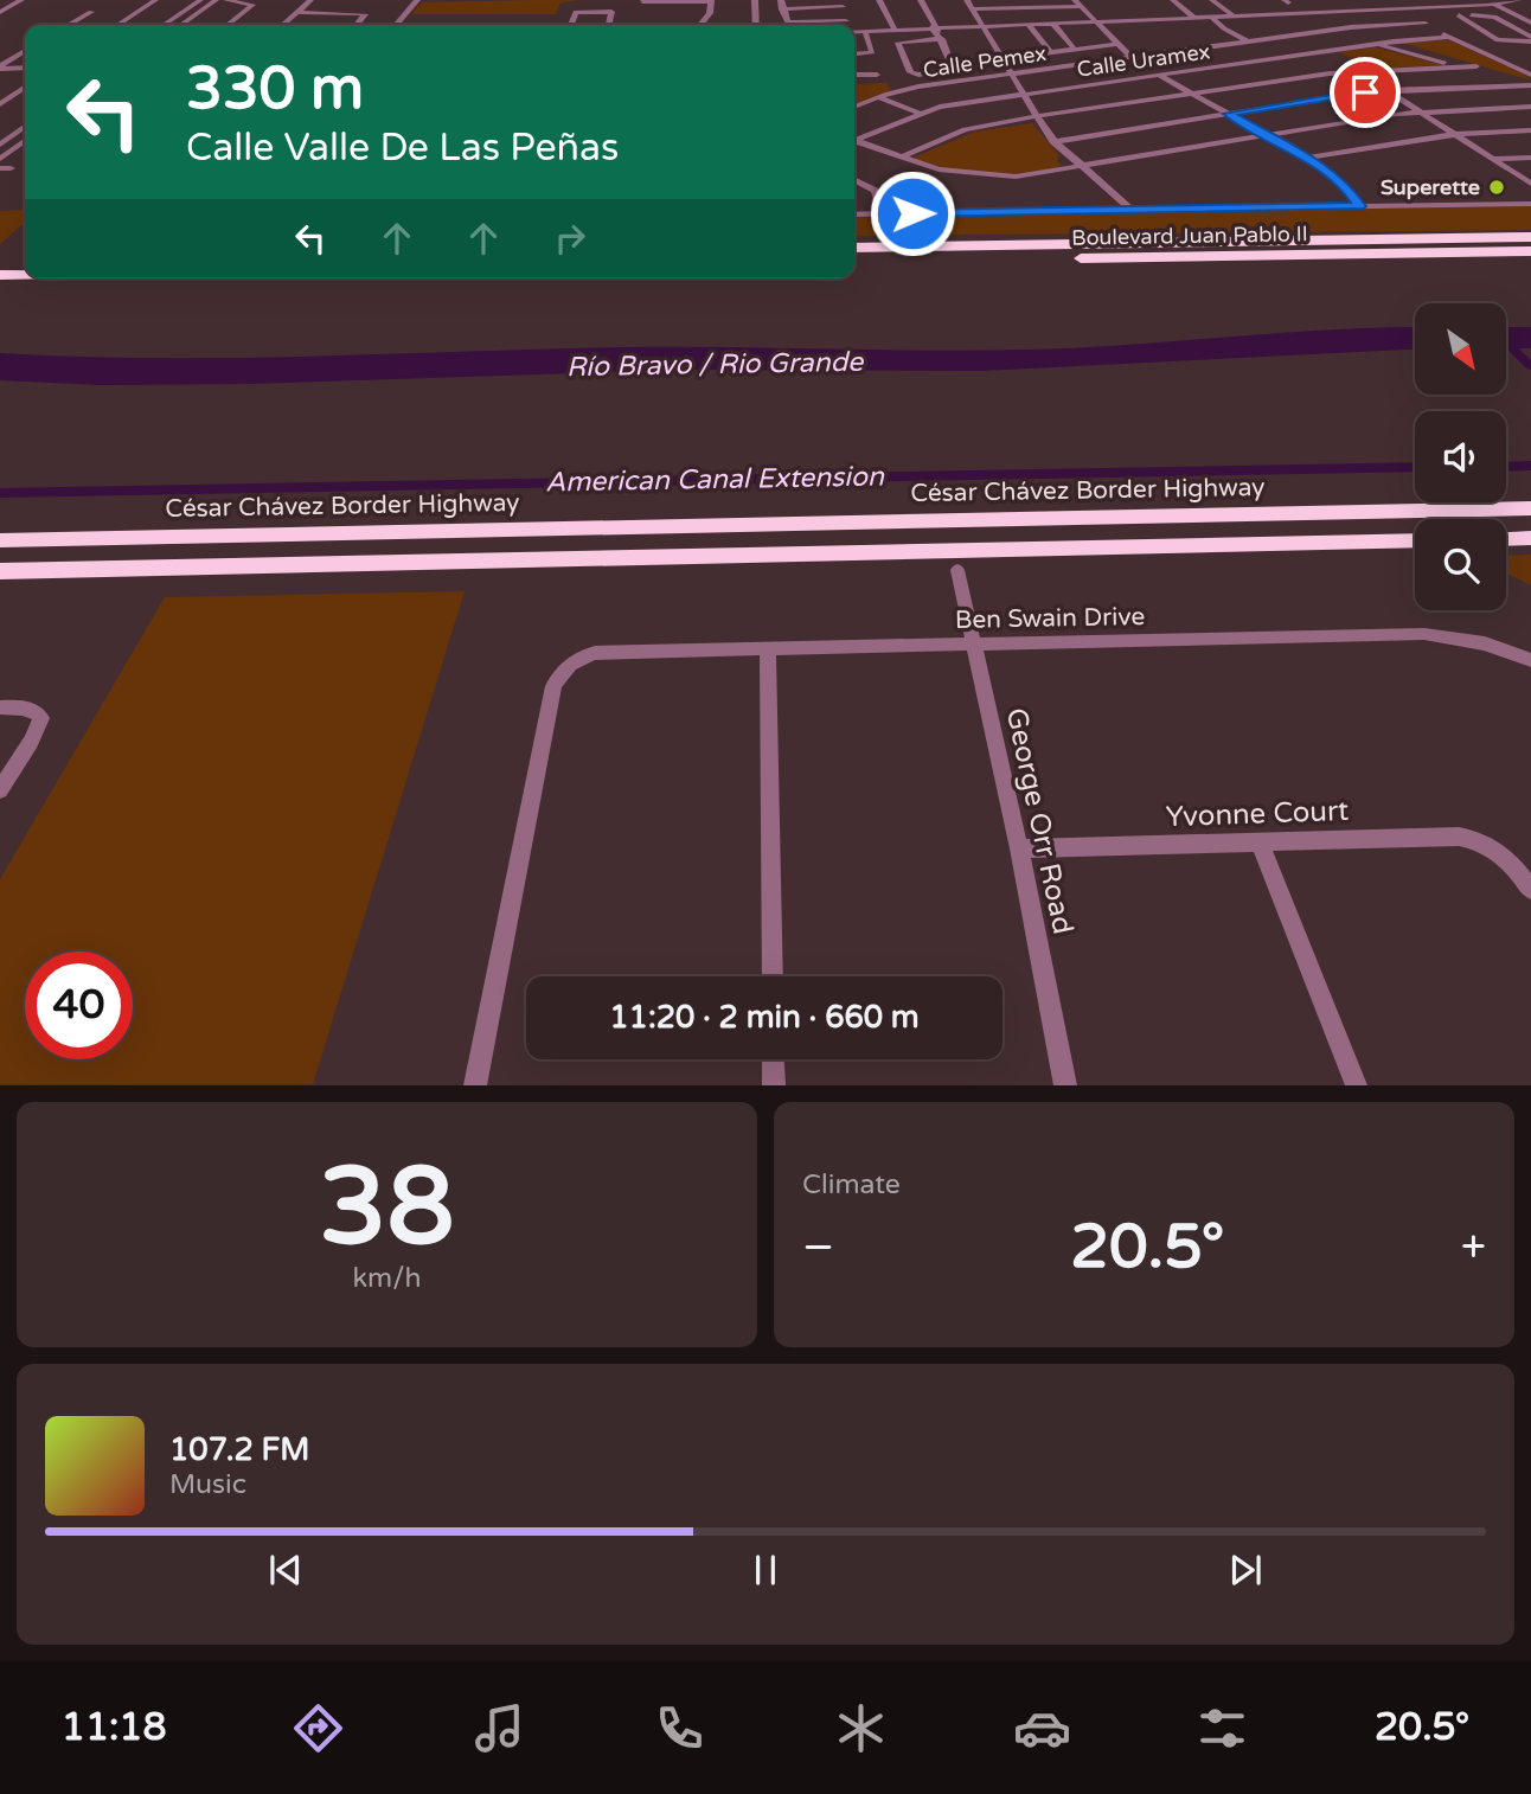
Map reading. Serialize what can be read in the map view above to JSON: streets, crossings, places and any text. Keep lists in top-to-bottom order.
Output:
{
  "streets": {
    "highway": ["Boulevard Juan Pablo II", "César Chávez Border Highway"],
    "street": [
      "Calle Uramex",
      "Calle Pemex",
      "Ben Swain Drive",
      "Yvonne Court",
      "George Orr Road"
    ]
  },
  "crossings": [
    ["Ben Swain Drive", "George Orr Road"],
    ["Yvonne Court", "George Orr Road"]
  ],
  "water": ["Río Bravo / Rio Grande", "American Canal Extension"],
  "places": ["Superette"],
  "north": "bottom right",
  "page": {
    "turn": ["330 m", "Calle Valle De Las Peñas"],
    "limit": "40",
    "trip": "11:20 · 2 min · 660 m",
    "tile": [
      ["38", "km/h"],
      "Climate"
    ],
    "heat": ["−", "20.5°", "+"],
    "song": ["107.2 FM", "Music"],
    "tabs": ["11:18", "20.5°"]
  }
}
